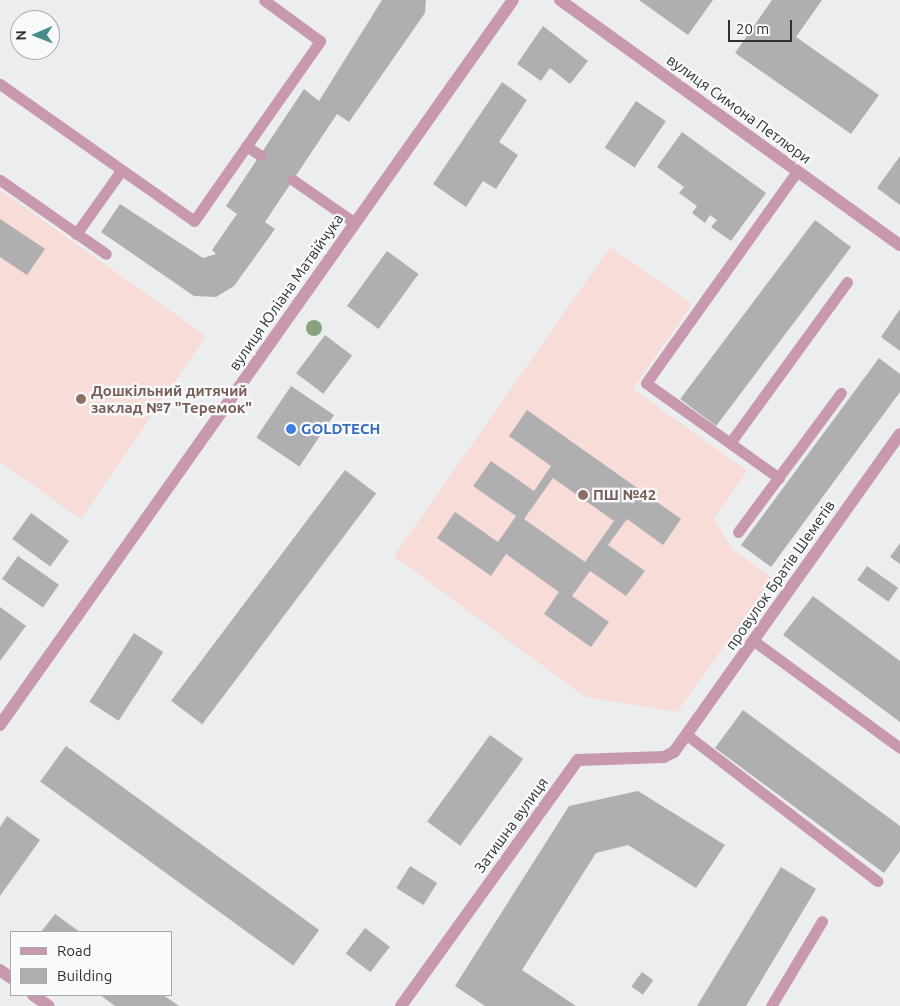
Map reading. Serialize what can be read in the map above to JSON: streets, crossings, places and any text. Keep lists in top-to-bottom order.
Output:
{
  "streets": {
    "street": [
      "вулиця Симона Петлюри",
      "вулиця Юліана Матвійчука",
      "провулок Братів Шеметів",
      "Затишна вулиця"
    ]
  },
  "crossings": [
    ["провулок Братів Шеметів", "Затишна вулиця"]
  ],
  "places": ["Дошкільний дитячий заклад №7 \"Теремок\"", "GOLDTECH", "ПШ №42"],
  "legend": ["Road", "Building"],
  "scale_bar": "20 m",
  "north": "left"
}
